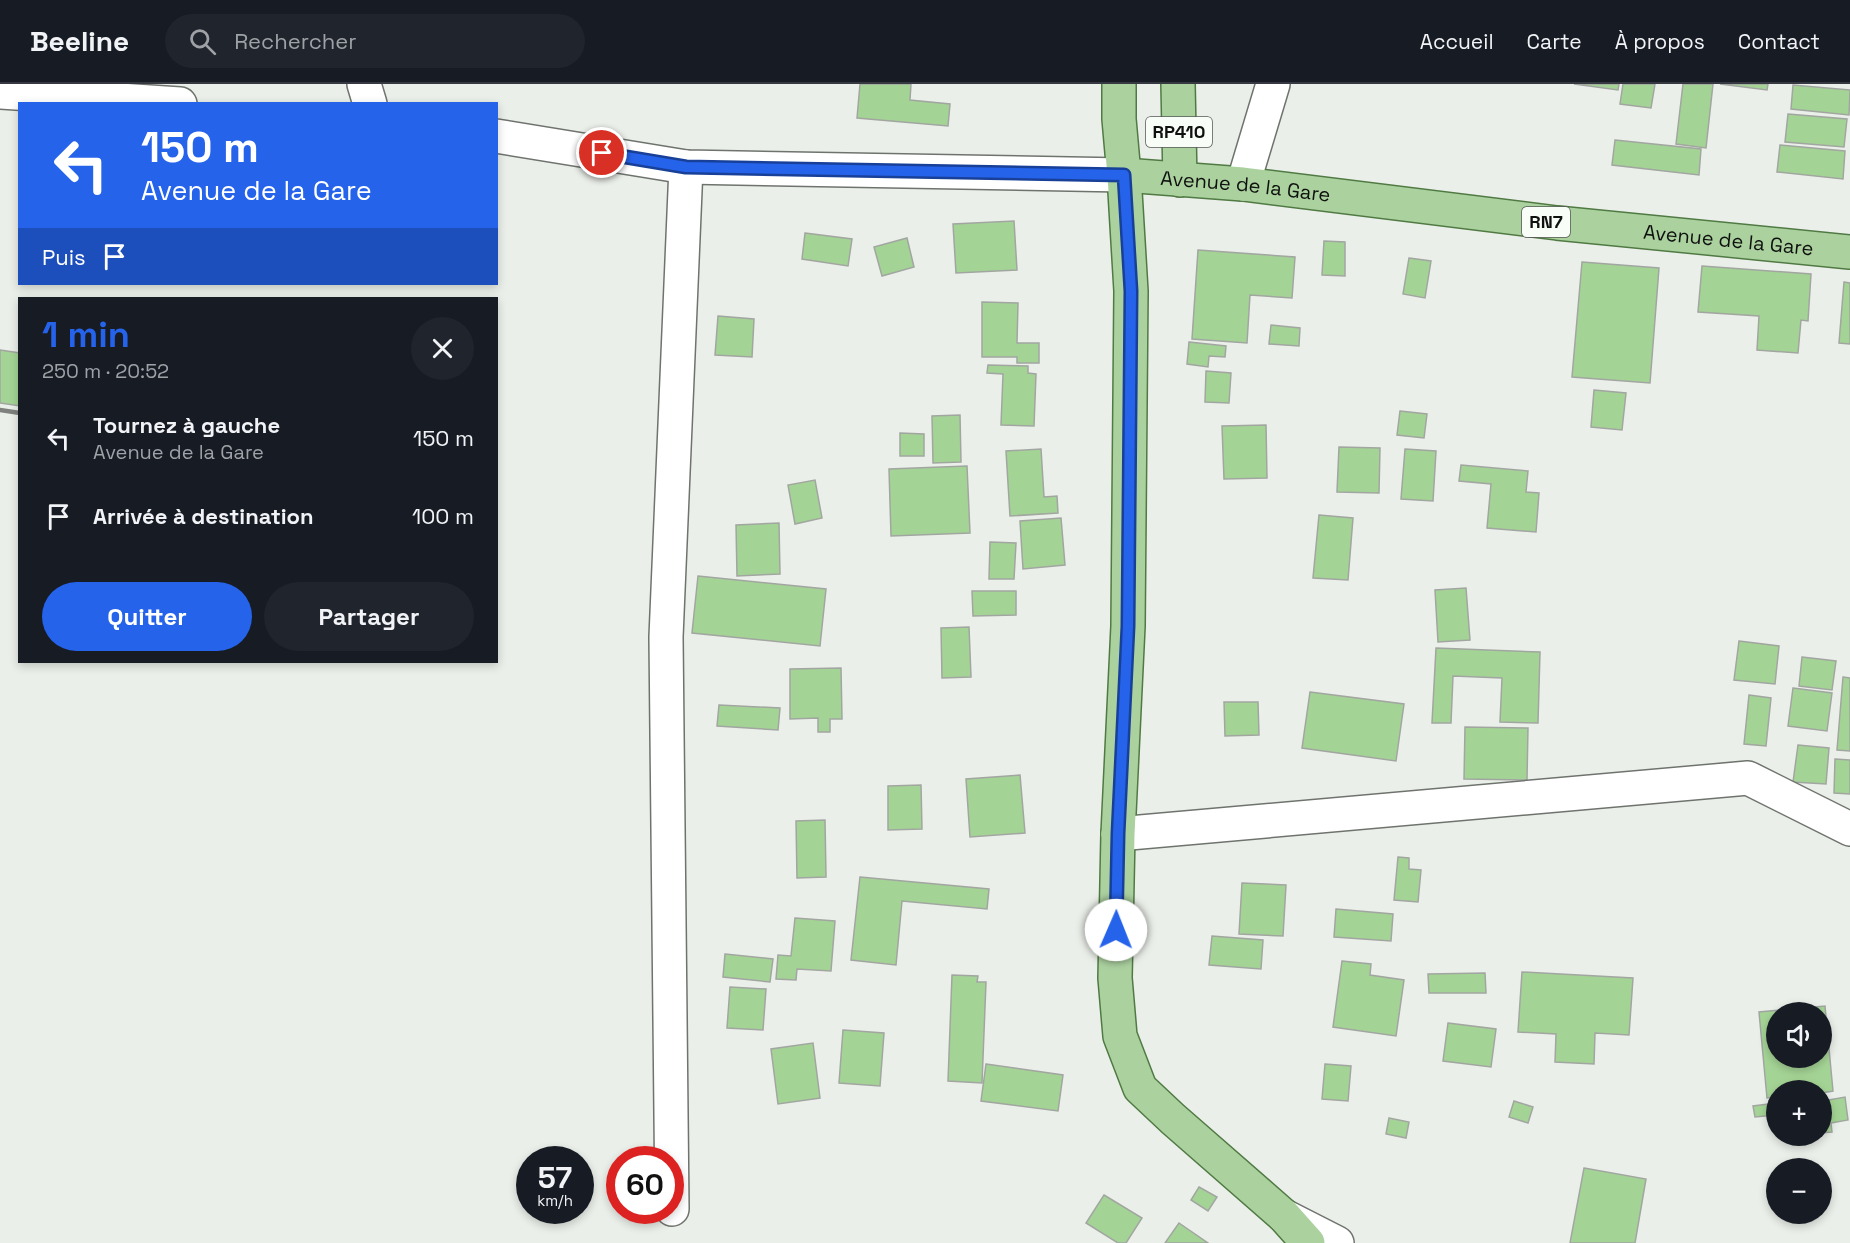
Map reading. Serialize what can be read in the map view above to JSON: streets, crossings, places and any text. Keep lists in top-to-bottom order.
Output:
{
  "streets": {
    "main road": ["RP410", "Avenue de la Gare", "RN7"]
  },
  "crossings": [
    ["RP410", "Avenue de la Gare"]
  ],
  "page": {
    "header": "Beeline",
    "search": "Rechercher",
    "nav": [
      "Accueil",
      "Carte",
      "À propos",
      "Contact"
    ],
    "turn": ["150 m", "Avenue de la Gare"],
    "then": "Puis",
    "heading": ["1 min", "250 m · 20:52"],
    "list": [
      {
        "name": "Tournez à gauche",
        "note": "Avenue de la Gare",
        "value": "150 m"
      },
      {
        "name": "Arrivée à destination",
        "value": "100 m"
      }
    ],
    "buttons": ["Quitter", "Partager"],
    "map_buttons": ["+", "−"],
    "speed": "57 km/h",
    "limit": "60"
  }
}
